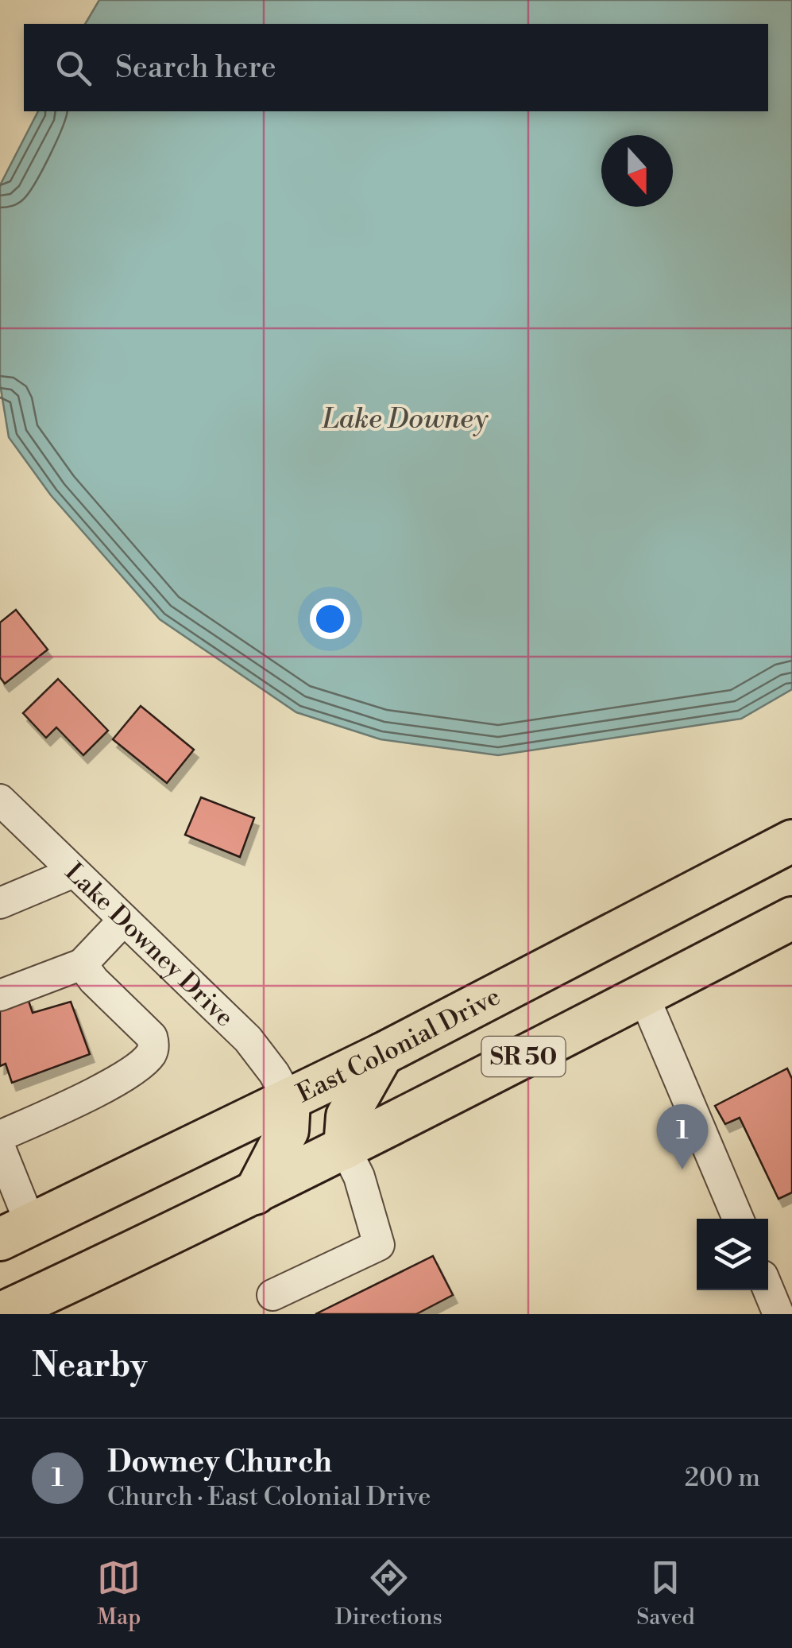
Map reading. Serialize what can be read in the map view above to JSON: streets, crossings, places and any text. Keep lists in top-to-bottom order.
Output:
{
  "streets": {
    "highway": ["East Colonial Drive", "SR 50"],
    "street": ["Lake Downey Drive"]
  },
  "crossings": [
    ["Lake Downey Drive", "East Colonial Drive"]
  ],
  "water": ["Lake Downey"],
  "north": "bottom",
  "page": {
    "search": "Search here",
    "pins": "1",
    "heading": "Nearby",
    "list": [
      {
        "mark": "1",
        "name": "Downey Church",
        "note": "Church · East Colonial Drive",
        "value": "200 m"
      }
    ],
    "nav": ["Map", "Directions", "Saved"]
  }
}
